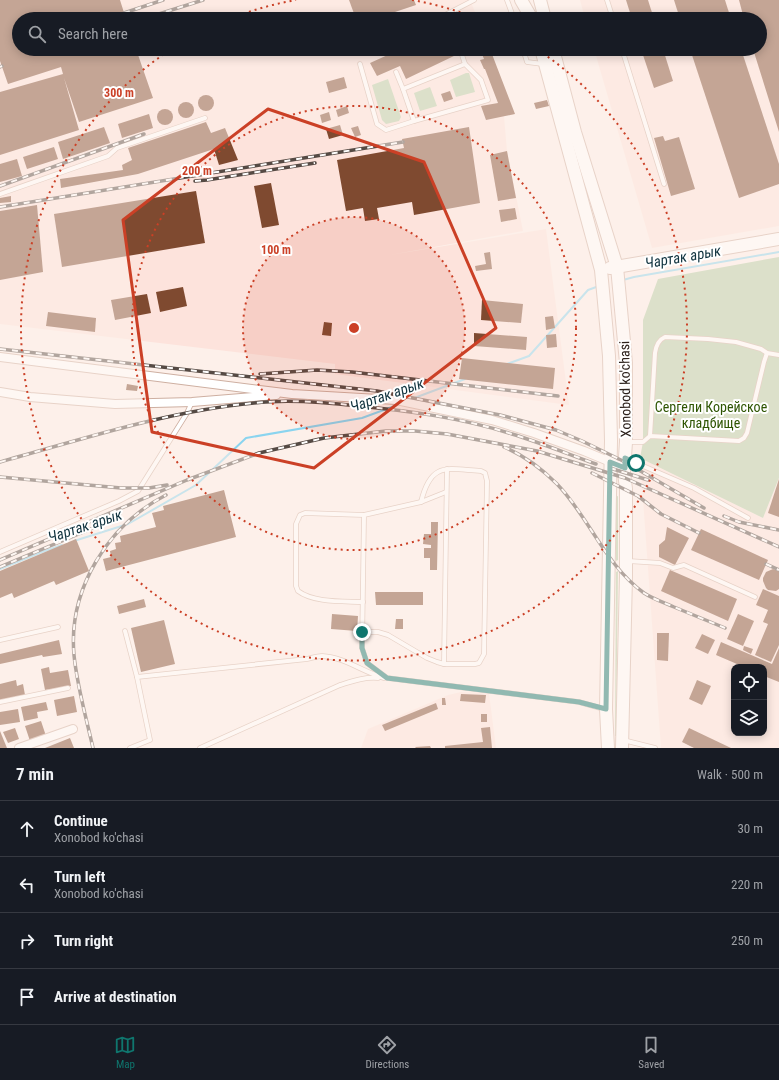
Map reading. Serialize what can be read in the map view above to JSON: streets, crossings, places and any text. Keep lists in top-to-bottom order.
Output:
{
  "streets": {
    "street": ["Xonobod ko'chasi"]
  },
  "water": ["Чартак арык"],
  "parks": ["Сергели Корейское кладбище"],
  "page": {
    "search": "Search here",
    "heading": ["7 min", "Walk · 500 m"],
    "list": [
      ["Continue", "Xonobod ko'chasi", "30 m"],
      ["Turn left", "Xonobod ko'chasi", "220 m"],
      ["Turn right", "250 m"],
      "Arrive at destination"
    ],
    "nav": ["Map", "Directions", "Saved"]
  },
  "rings": ["300 m", "200 m", "100 m"]
}
